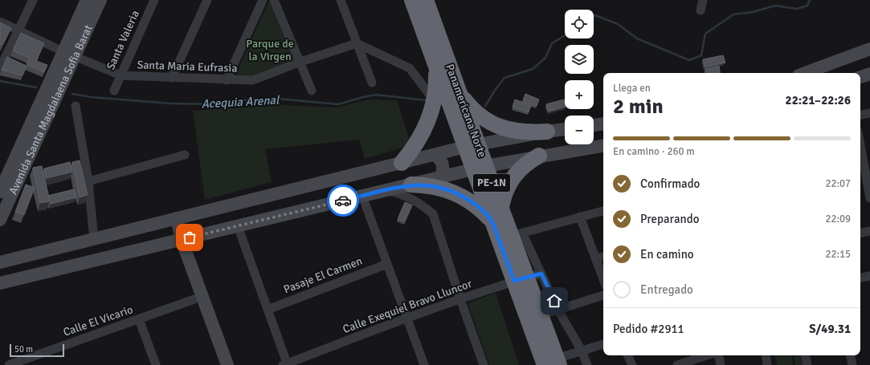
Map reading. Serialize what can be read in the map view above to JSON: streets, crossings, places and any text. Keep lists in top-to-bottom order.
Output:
{
  "streets": {
    "highway": ["Panamericana Norte", "PE-1N"],
    "main road": ["Avenida Santa Magdalaena Sofia Barat"],
    "street": [
      "Santa Valeria",
      "Santa Maria Eufrasia",
      "Pasaje El Carmen",
      "Calle Exequiel Bravo Lluncor",
      "Calle El Vicario"
    ]
  },
  "crossings": [
    ["Santa Valeria", "Santa Maria Eufrasia"],
    ["Santa Maria Eufrasia", "Avenida Santa Magdalaena Sofia Barat"],
    ["Panamericana Norte", "Calle Exequiel Bravo Lluncor"]
  ],
  "water": ["Acequia Arenal"],
  "parks": ["Parque de la Virgen"],
  "scale_bar": "50 m",
  "page": {
    "map_buttons": ["+", "−"],
    "heading": ["2 min", "Llega en", "22:21–22:26"],
    "panel": ["Pedido #2911", "S/49.31"],
    "bar": "En camino · 260 m",
    "list": [
      ["Confirmado", "22:07"],
      ["Preparando", "22:09"],
      ["En camino", "22:15"],
      "Entregado"
    ],
    "scale": "50 m"
  }
}
